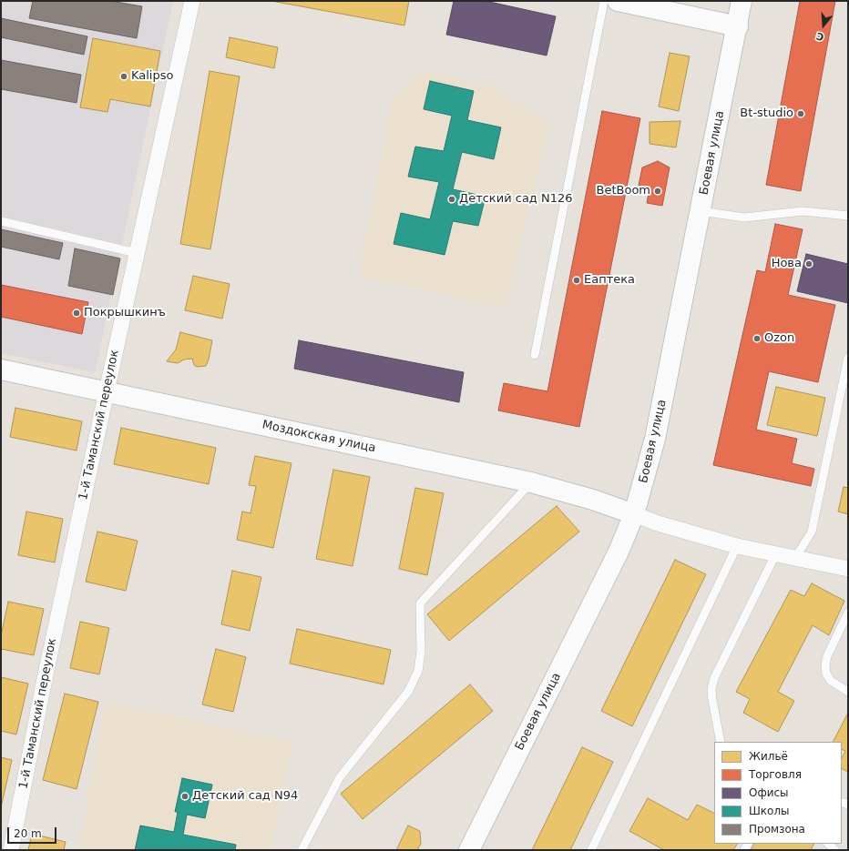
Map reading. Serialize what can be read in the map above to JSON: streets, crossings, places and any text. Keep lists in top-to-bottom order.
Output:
{
  "streets": {
    "main road": ["Боевая улица", "Моздокская улица"],
    "street": ["1-й Таманский переулок"]
  },
  "crossings": [
    ["Боевая улица", "Моздокская улица"],
    ["1-й Таманский переулок", "Моздокская улица"]
  ],
  "places": [
    "Kalipso",
    "Bt-studio",
    "BetBoom",
    "Детский сад N126",
    "Нова",
    "Еаптека",
    "Покрышкинъ",
    "Ozon",
    "Детский сад N94"
  ],
  "legend": [
    "Жильё",
    "Торговля",
    "Офисы",
    "Школы",
    "Промзона"
  ],
  "scale_bar": "20 m",
  "north": "bottom"
}
